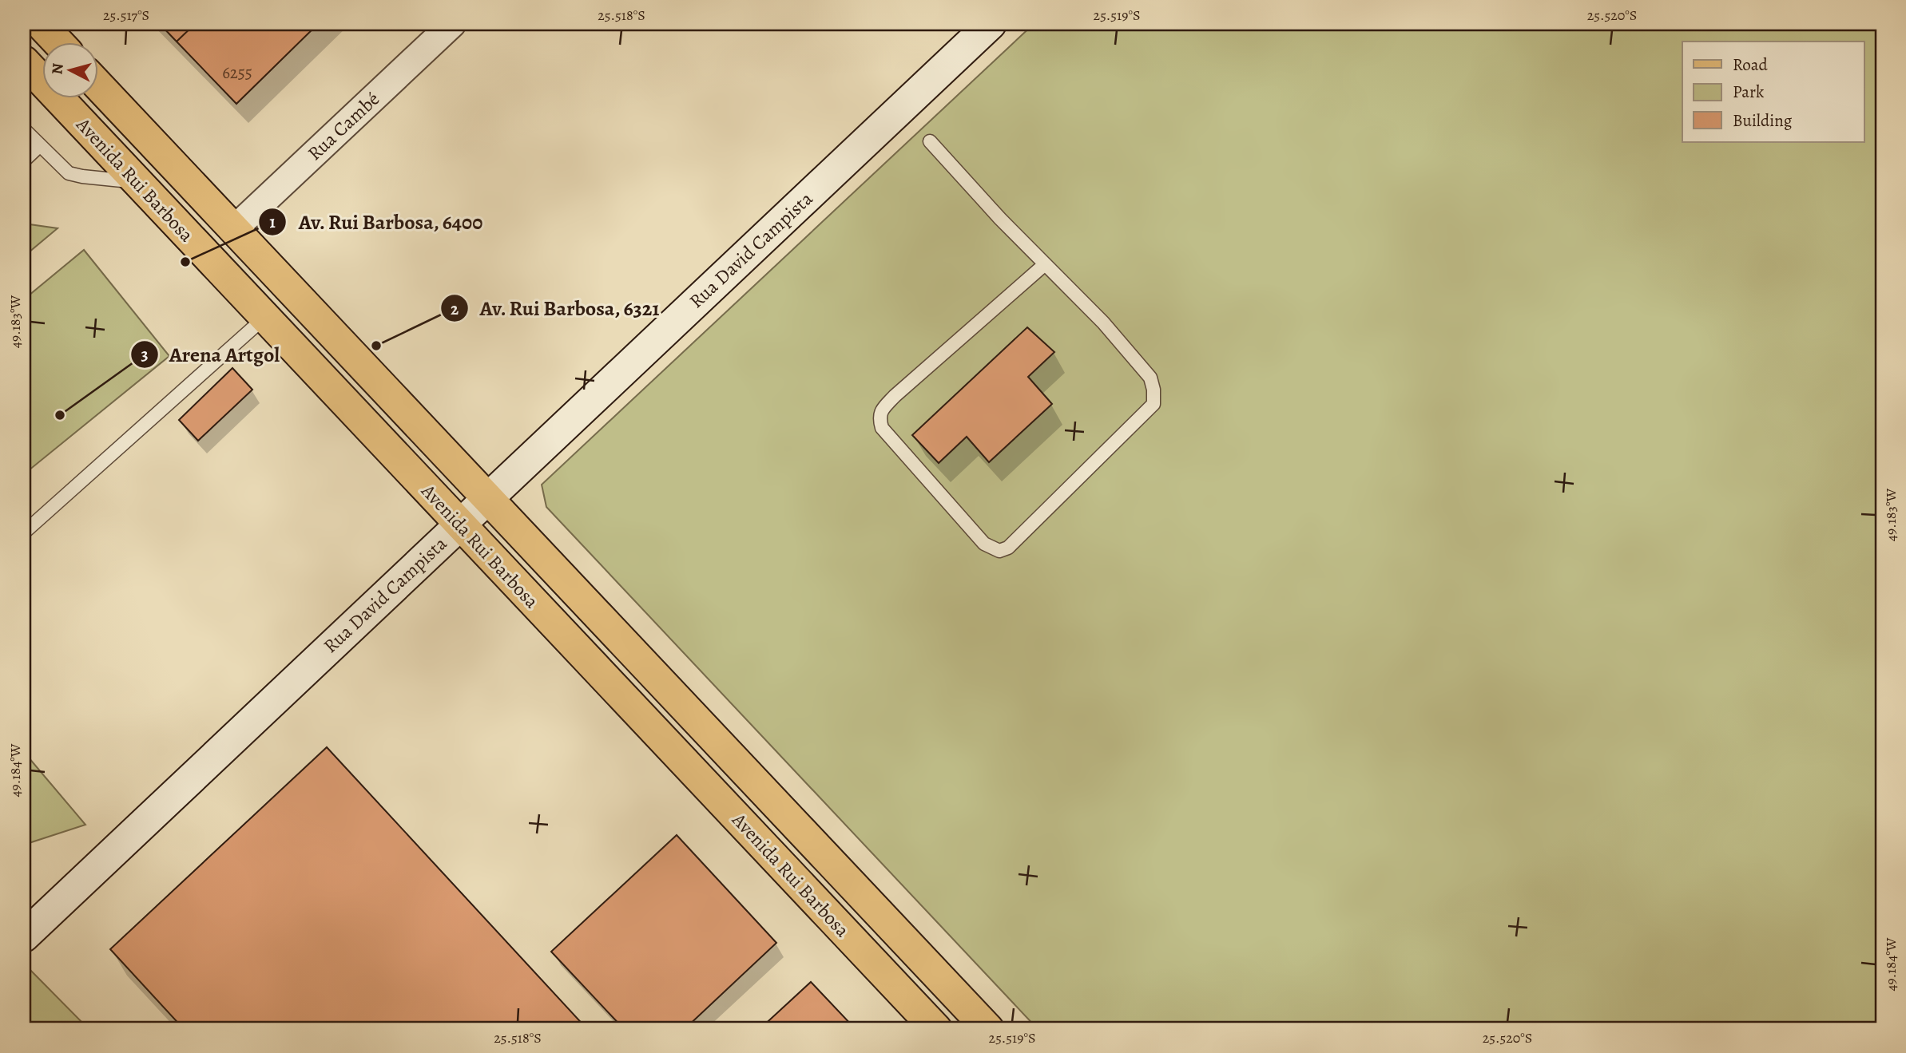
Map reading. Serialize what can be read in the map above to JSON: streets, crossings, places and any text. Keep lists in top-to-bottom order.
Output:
{
  "streets": {
    "main road": ["Avenida Rui Barbosa", "Rua David Campista"],
    "street": ["Rua Cambé"]
  },
  "crossings": [
    ["Rua Cambé", "Avenida Rui Barbosa"],
    ["Avenida Rui Barbosa", "Rua David Campista"]
  ],
  "places": ["Av. Rui Barbosa, 6400", "Av. Rui Barbosa, 6321", "Arena Artgol"],
  "house_numbers": ["6255"],
  "legend": ["Road", "Park", "Building"],
  "north": "left",
  "coordinates": [
    "25.517°S",
    "25.518°S",
    "25.519°S",
    "25.520°S",
    "49.183°W",
    "49.184°W"
  ]
}
